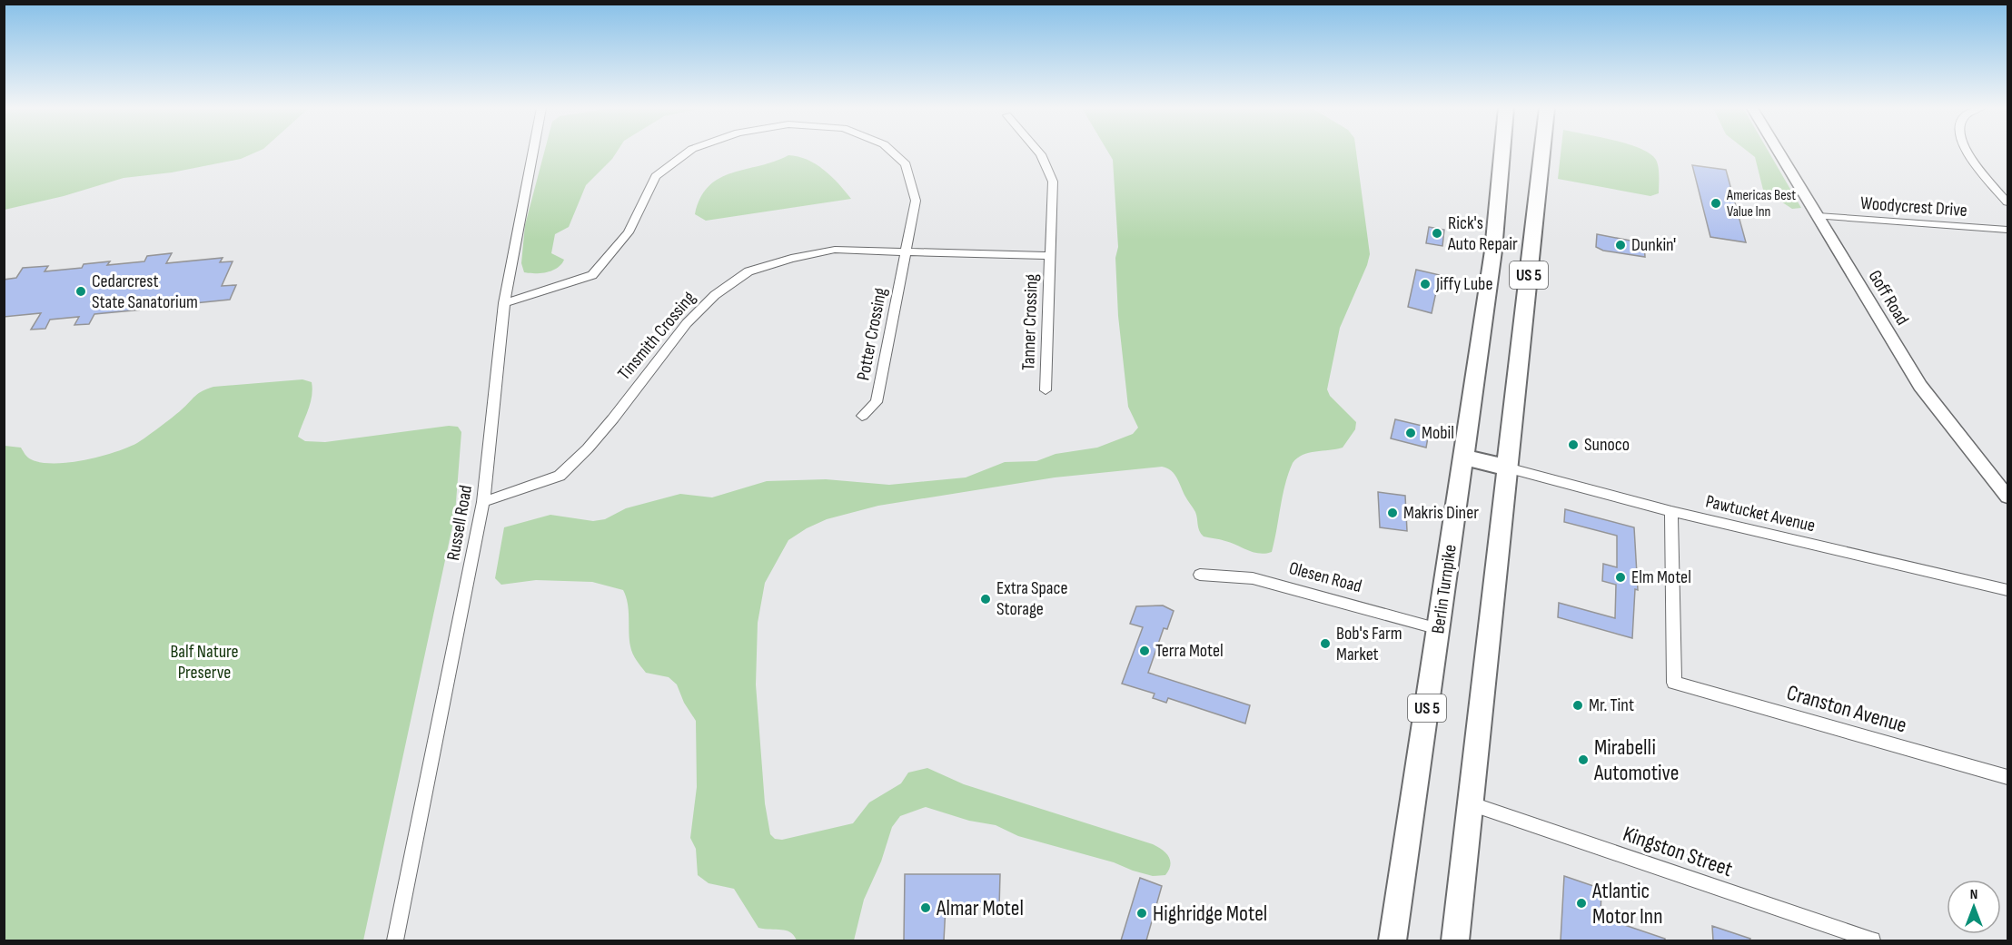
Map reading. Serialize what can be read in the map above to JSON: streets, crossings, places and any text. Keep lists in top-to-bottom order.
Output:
{
  "streets": {
    "highway": ["US 5", "Berlin Turnpike"],
    "street": [
      "Woodycrest Drive",
      "Goff Road",
      "Tanner Crossing",
      "Potter Crossing",
      "Tinsmith Crossing",
      "Pawtucket Avenue",
      "Russell Road",
      "Olesen Road",
      "Cranston Avenue",
      "Kingston Street"
    ]
  },
  "crossings": [
    ["Woodycrest Drive", "Goff Road"],
    ["US 5", "Pawtucket Avenue"],
    ["US 5", "Kingston Street"],
    ["Tanner Crossing", "Tinsmith Crossing"],
    ["Potter Crossing", "Tinsmith Crossing"],
    ["Potter Crossing", "Russell Road"],
    ["Tinsmith Crossing", "Russell Road"],
    ["Pawtucket Avenue", "Cranston Avenue"],
    ["Olesen Road", "Berlin Turnpike"]
  ],
  "parks": ["Balf Nature Preserve"],
  "places": [
    "Americas Best Value Inn",
    "Rick's Auto Repair",
    "Dunkin'",
    "Jiffy Lube",
    "Cedarcrest State Sanatorium",
    "Mobil",
    "Sunoco",
    "Makris Diner",
    "Elm Motel",
    "Extra Space Storage",
    "Bob's Farm Market",
    "Terra Motel",
    "Mr. Tint",
    "Mirabelli Automotive",
    "Atlantic Motor Inn",
    "Almar Motel",
    "Highridge Motel"
  ],
  "north": "top"
}
